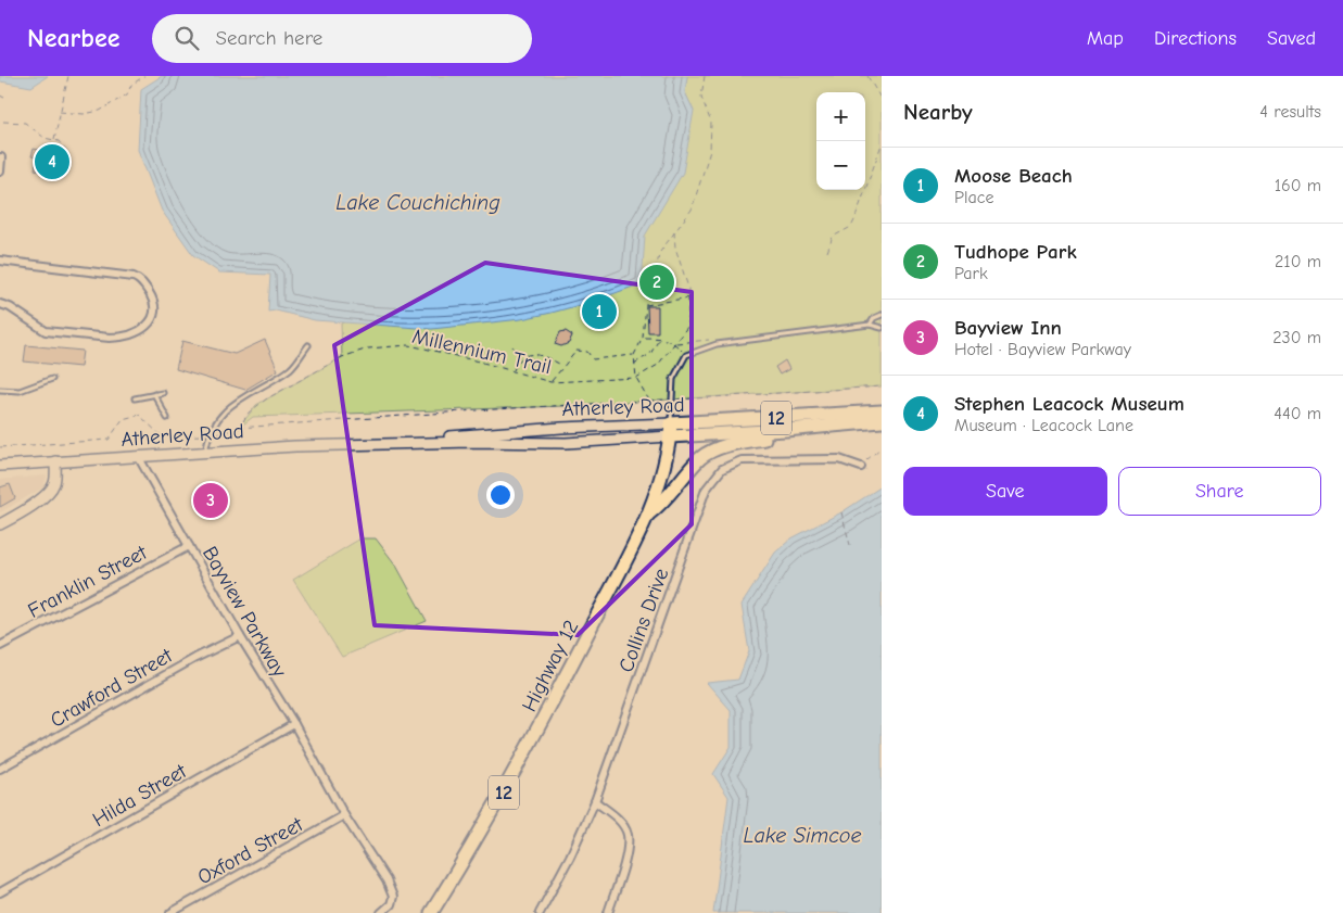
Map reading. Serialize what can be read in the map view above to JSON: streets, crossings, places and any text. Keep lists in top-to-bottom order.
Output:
{
  "streets": {
    "highway": ["Atherley Road", "12", "Highway 12"],
    "street": [
      "Franklin Street",
      "Bayview Parkway",
      "Collins Drive",
      "Crawford Street",
      "Hilda Street",
      "Oxford Street"
    ],
    "path": ["Millennium Trail"]
  },
  "crossings": [
    ["Atherley Road", "Bayview Parkway"],
    ["Atherley Road", "Highway 12"],
    ["Franklin Street", "Bayview Parkway"],
    ["Bayview Parkway", "Crawford Street"],
    ["Bayview Parkway", "Hilda Street"],
    ["Bayview Parkway", "Oxford Street"]
  ],
  "water": ["Lake Couchiching", "Lake Simcoe"],
  "page": {
    "header": "Nearbee",
    "search": "Search here",
    "nav": ["Map", "Directions", "Saved"],
    "heading": ["Nearby", "4 results"],
    "map_buttons": ["+", "−"],
    "pins": [
      "4",
      "2",
      "1",
      "3"
    ],
    "list": [
      {
        "mark": "1",
        "name": "Moose Beach",
        "note": "Place",
        "value": "160 m"
      },
      {
        "mark": "2",
        "name": "Tudhope Park",
        "note": "Park",
        "value": "210 m"
      },
      {
        "mark": "3",
        "name": "Bayview Inn",
        "note": "Hotel · Bayview Parkway",
        "value": "230 m"
      },
      {
        "mark": "4",
        "name": "Stephen Leacock Museum",
        "note": "Museum · Leacock Lane",
        "value": "440 m"
      }
    ],
    "buttons": ["Save", "Share"]
  }
}
